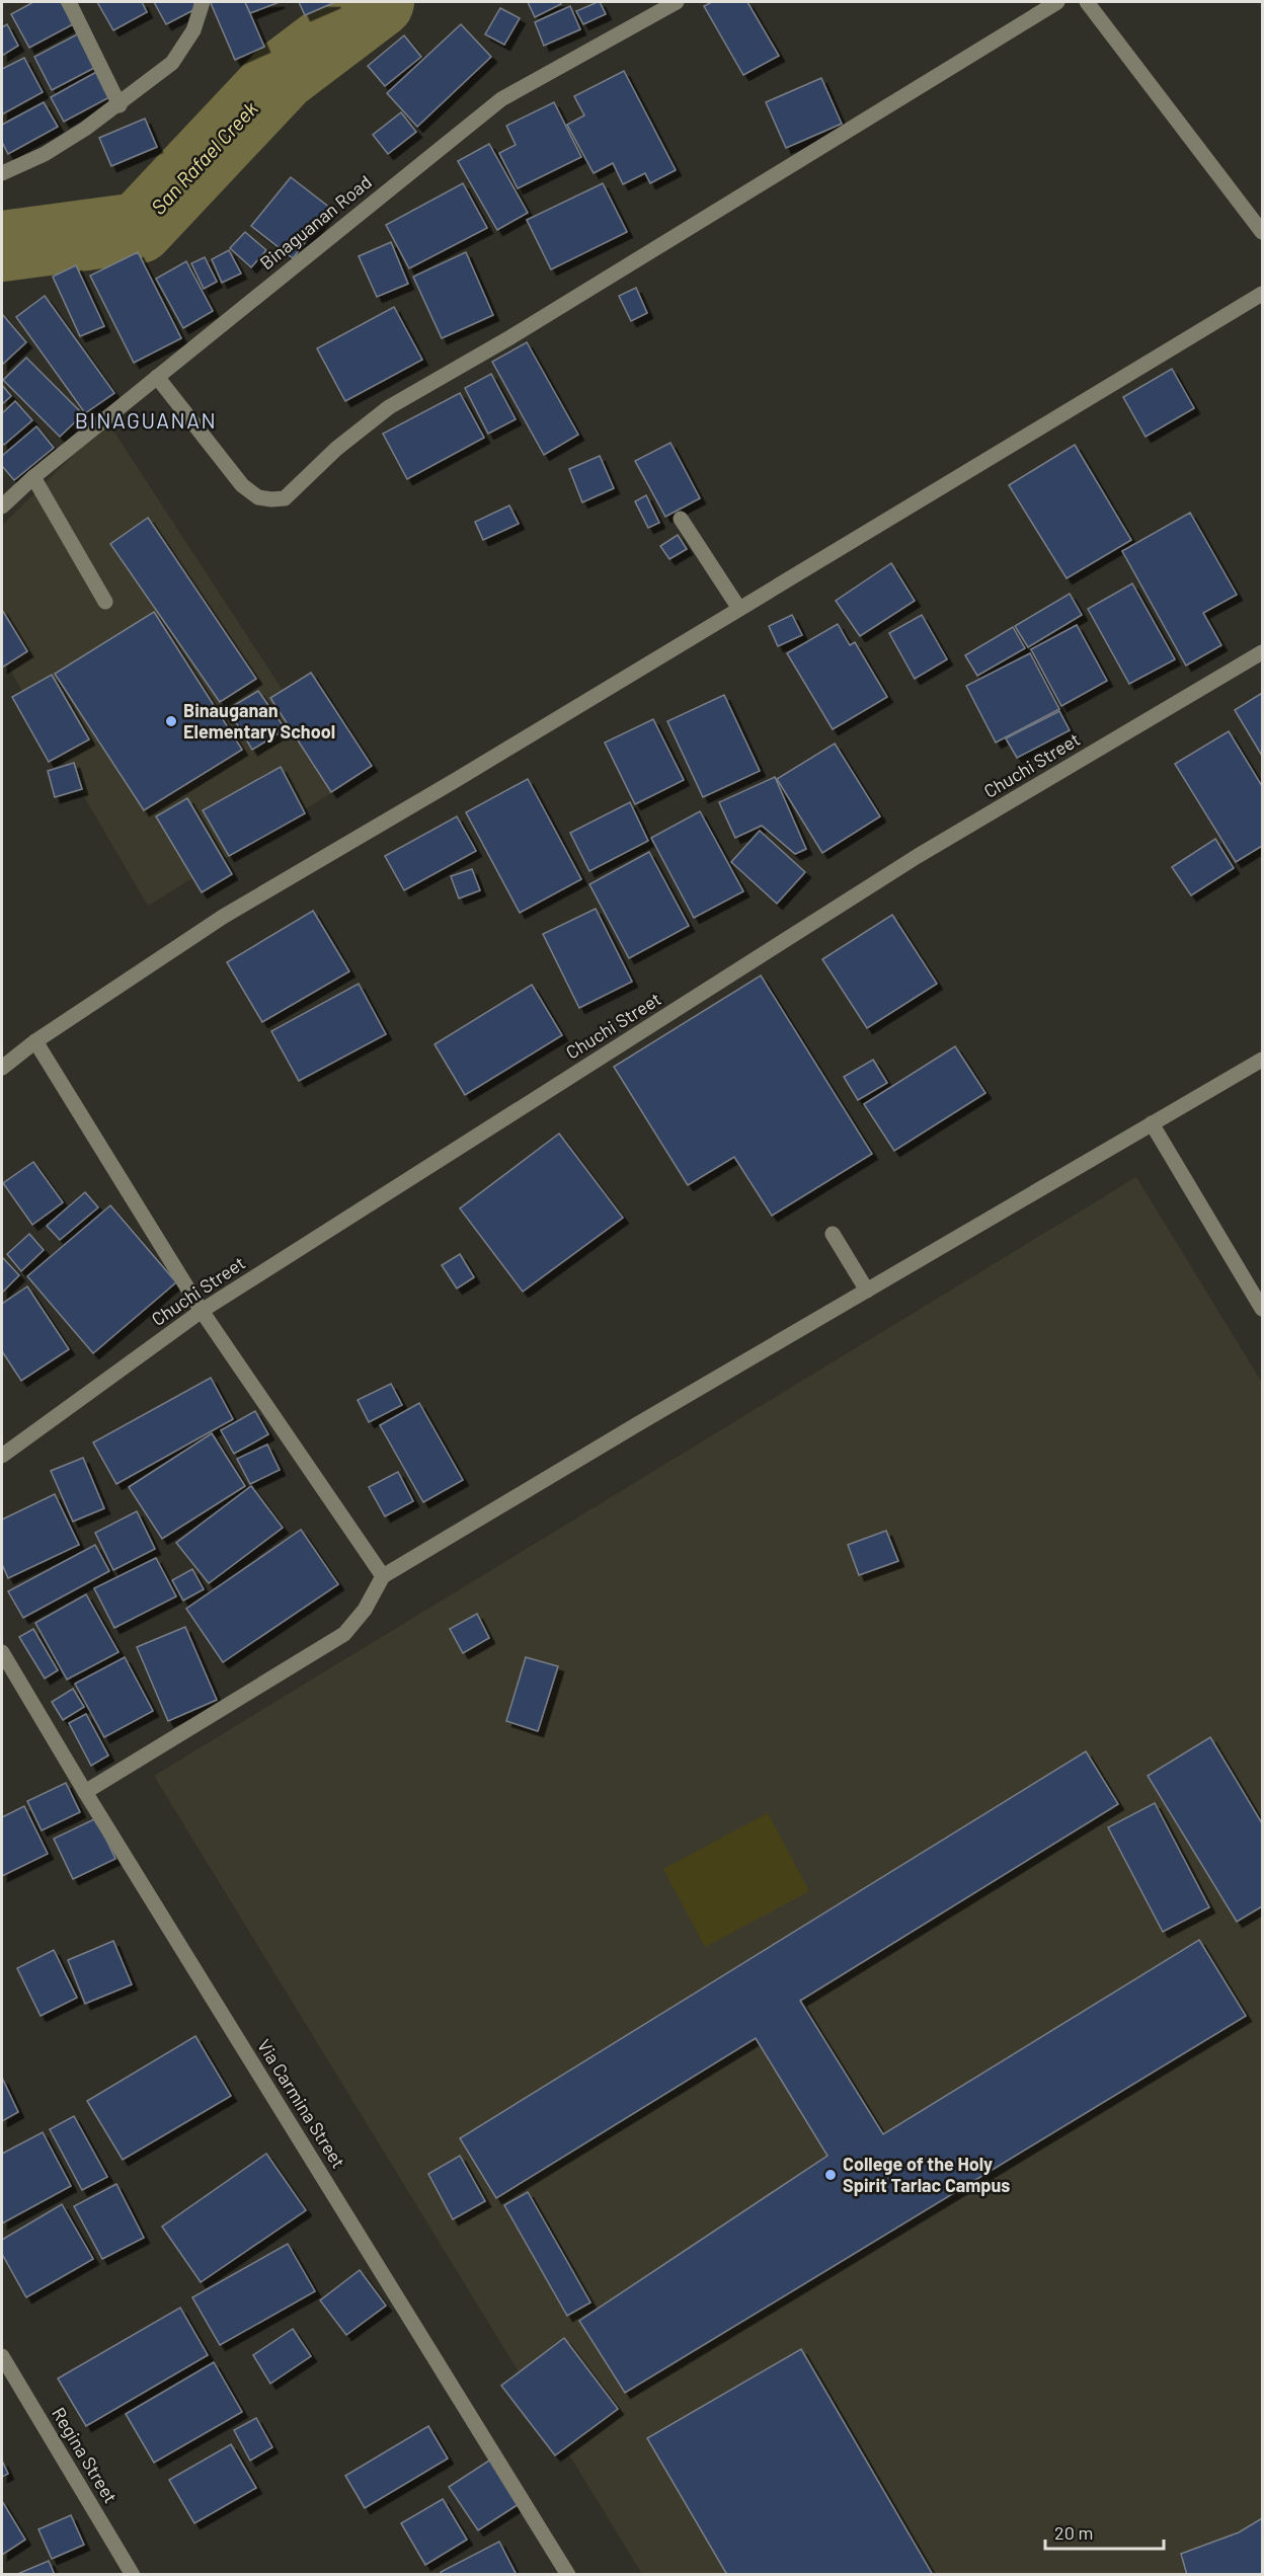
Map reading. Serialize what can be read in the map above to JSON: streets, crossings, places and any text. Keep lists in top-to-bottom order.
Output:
{
  "streets": {
    "street": [
      "Binaguanan Road",
      "Chuchi Street",
      "Via Carmina Street",
      "Regina Street"
    ]
  },
  "districts": ["BINAGUANAN"],
  "water": ["San Rafael Creek"],
  "places": ["Binauganan Elementary School", "College of the Holy Spirit Tarlac Campus"],
  "scale_bar": "20 m"
}
